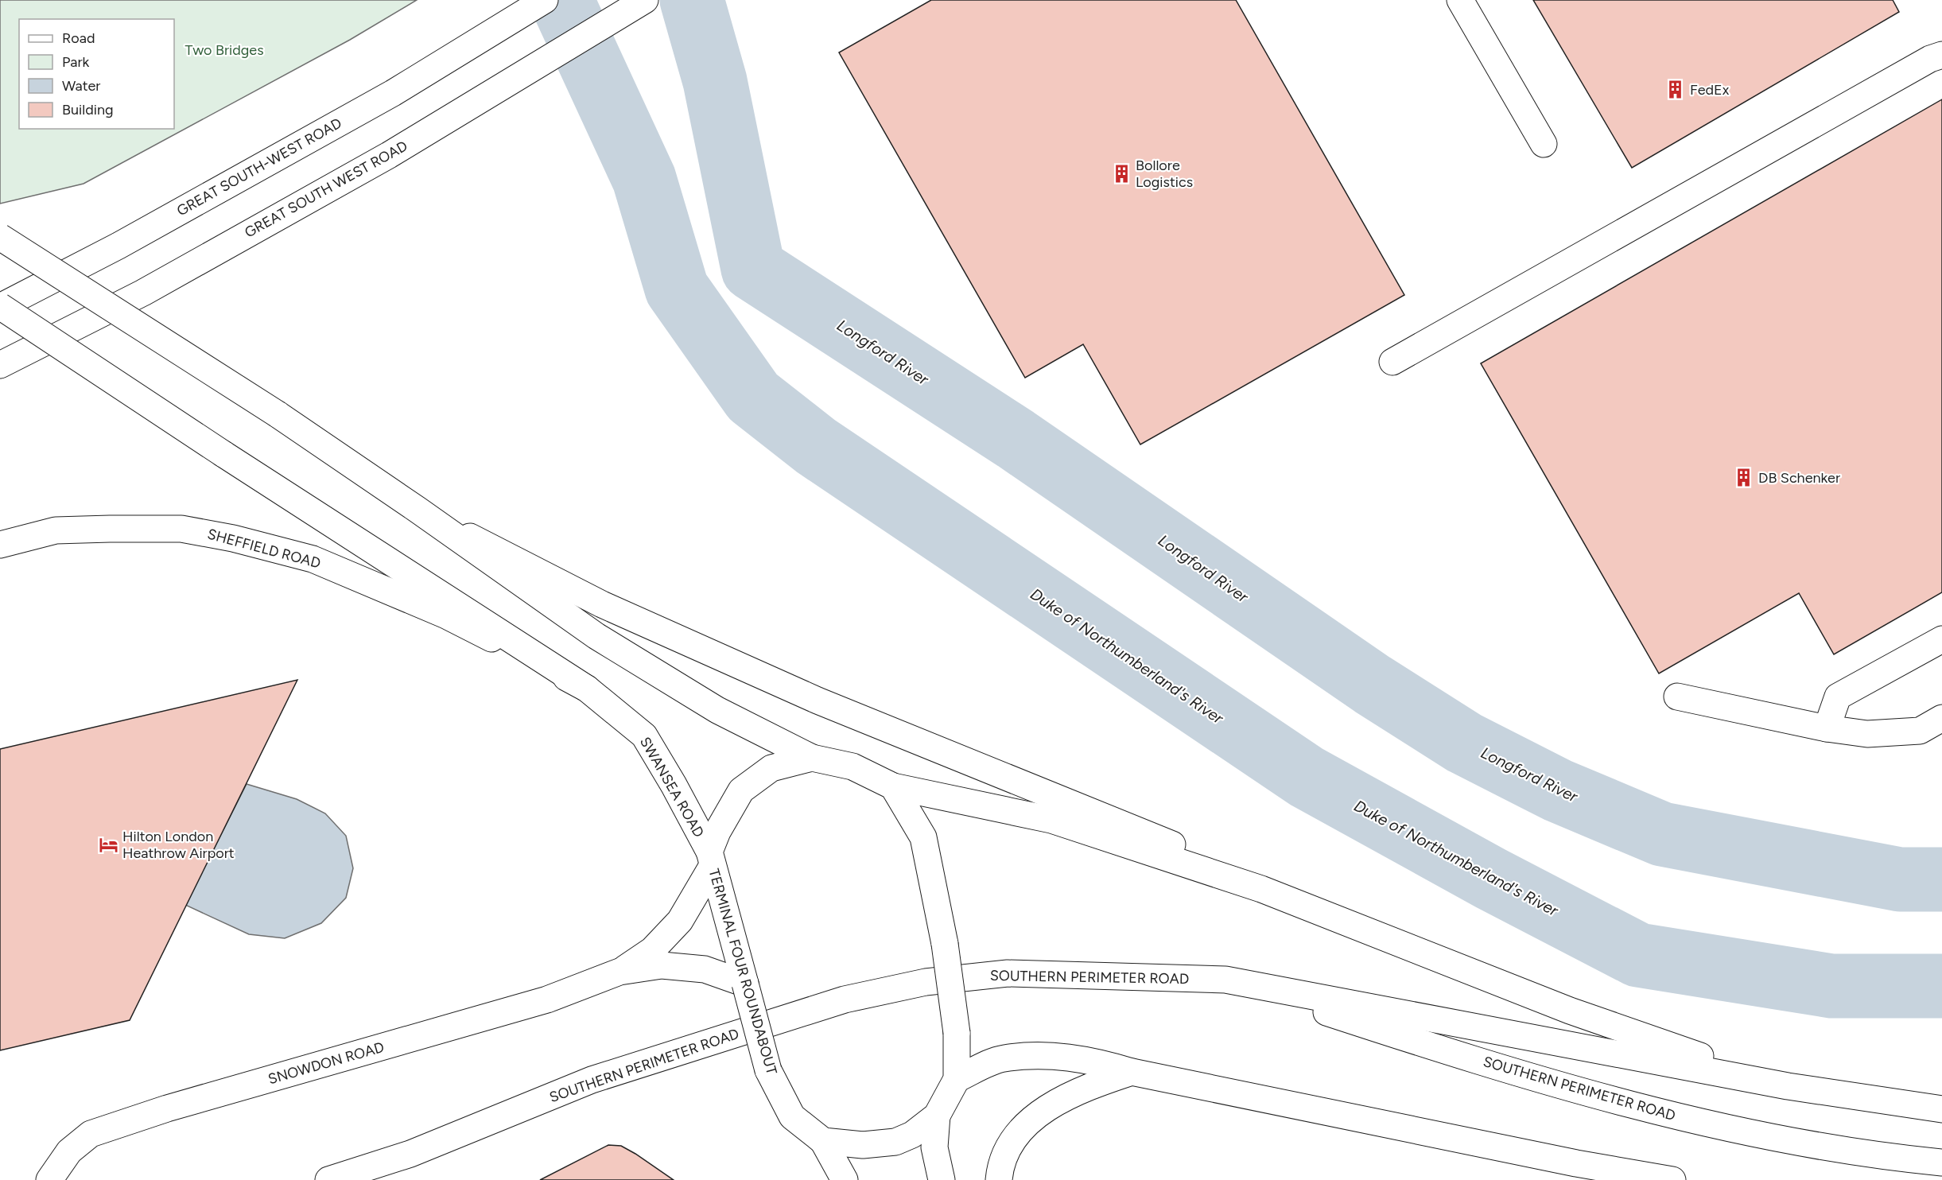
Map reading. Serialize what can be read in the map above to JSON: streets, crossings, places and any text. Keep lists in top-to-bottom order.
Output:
{
  "streets": {
    "main road": [
      "GREAT SOUTH-WEST ROAD",
      "GREAT SOUTH WEST ROAD",
      "SHEFFIELD ROAD",
      "SWANSEA ROAD",
      "TERMINAL FOUR ROUNDABOUT",
      "SOUTHERN PERIMETER ROAD",
      "SNOWDON ROAD"
    ]
  },
  "crossings": [
    ["SHEFFIELD ROAD", "SWANSEA ROAD"],
    ["SWANSEA ROAD", "TERMINAL FOUR ROUNDABOUT"],
    ["SWANSEA ROAD", "SNOWDON ROAD"],
    ["TERMINAL FOUR ROUNDABOUT", "SNOWDON ROAD"]
  ],
  "water": ["Longford River", "Duke of Northumberland's River"],
  "parks": ["Two Bridges"],
  "places": {
    "building": ["FedEx", "Bollore Logistics", "DB Schenker"],
    "hotel": ["Hilton London Heathrow Airport"]
  },
  "legend": [
    "Road",
    "Park",
    "Water",
    "Building"
  ]
}
